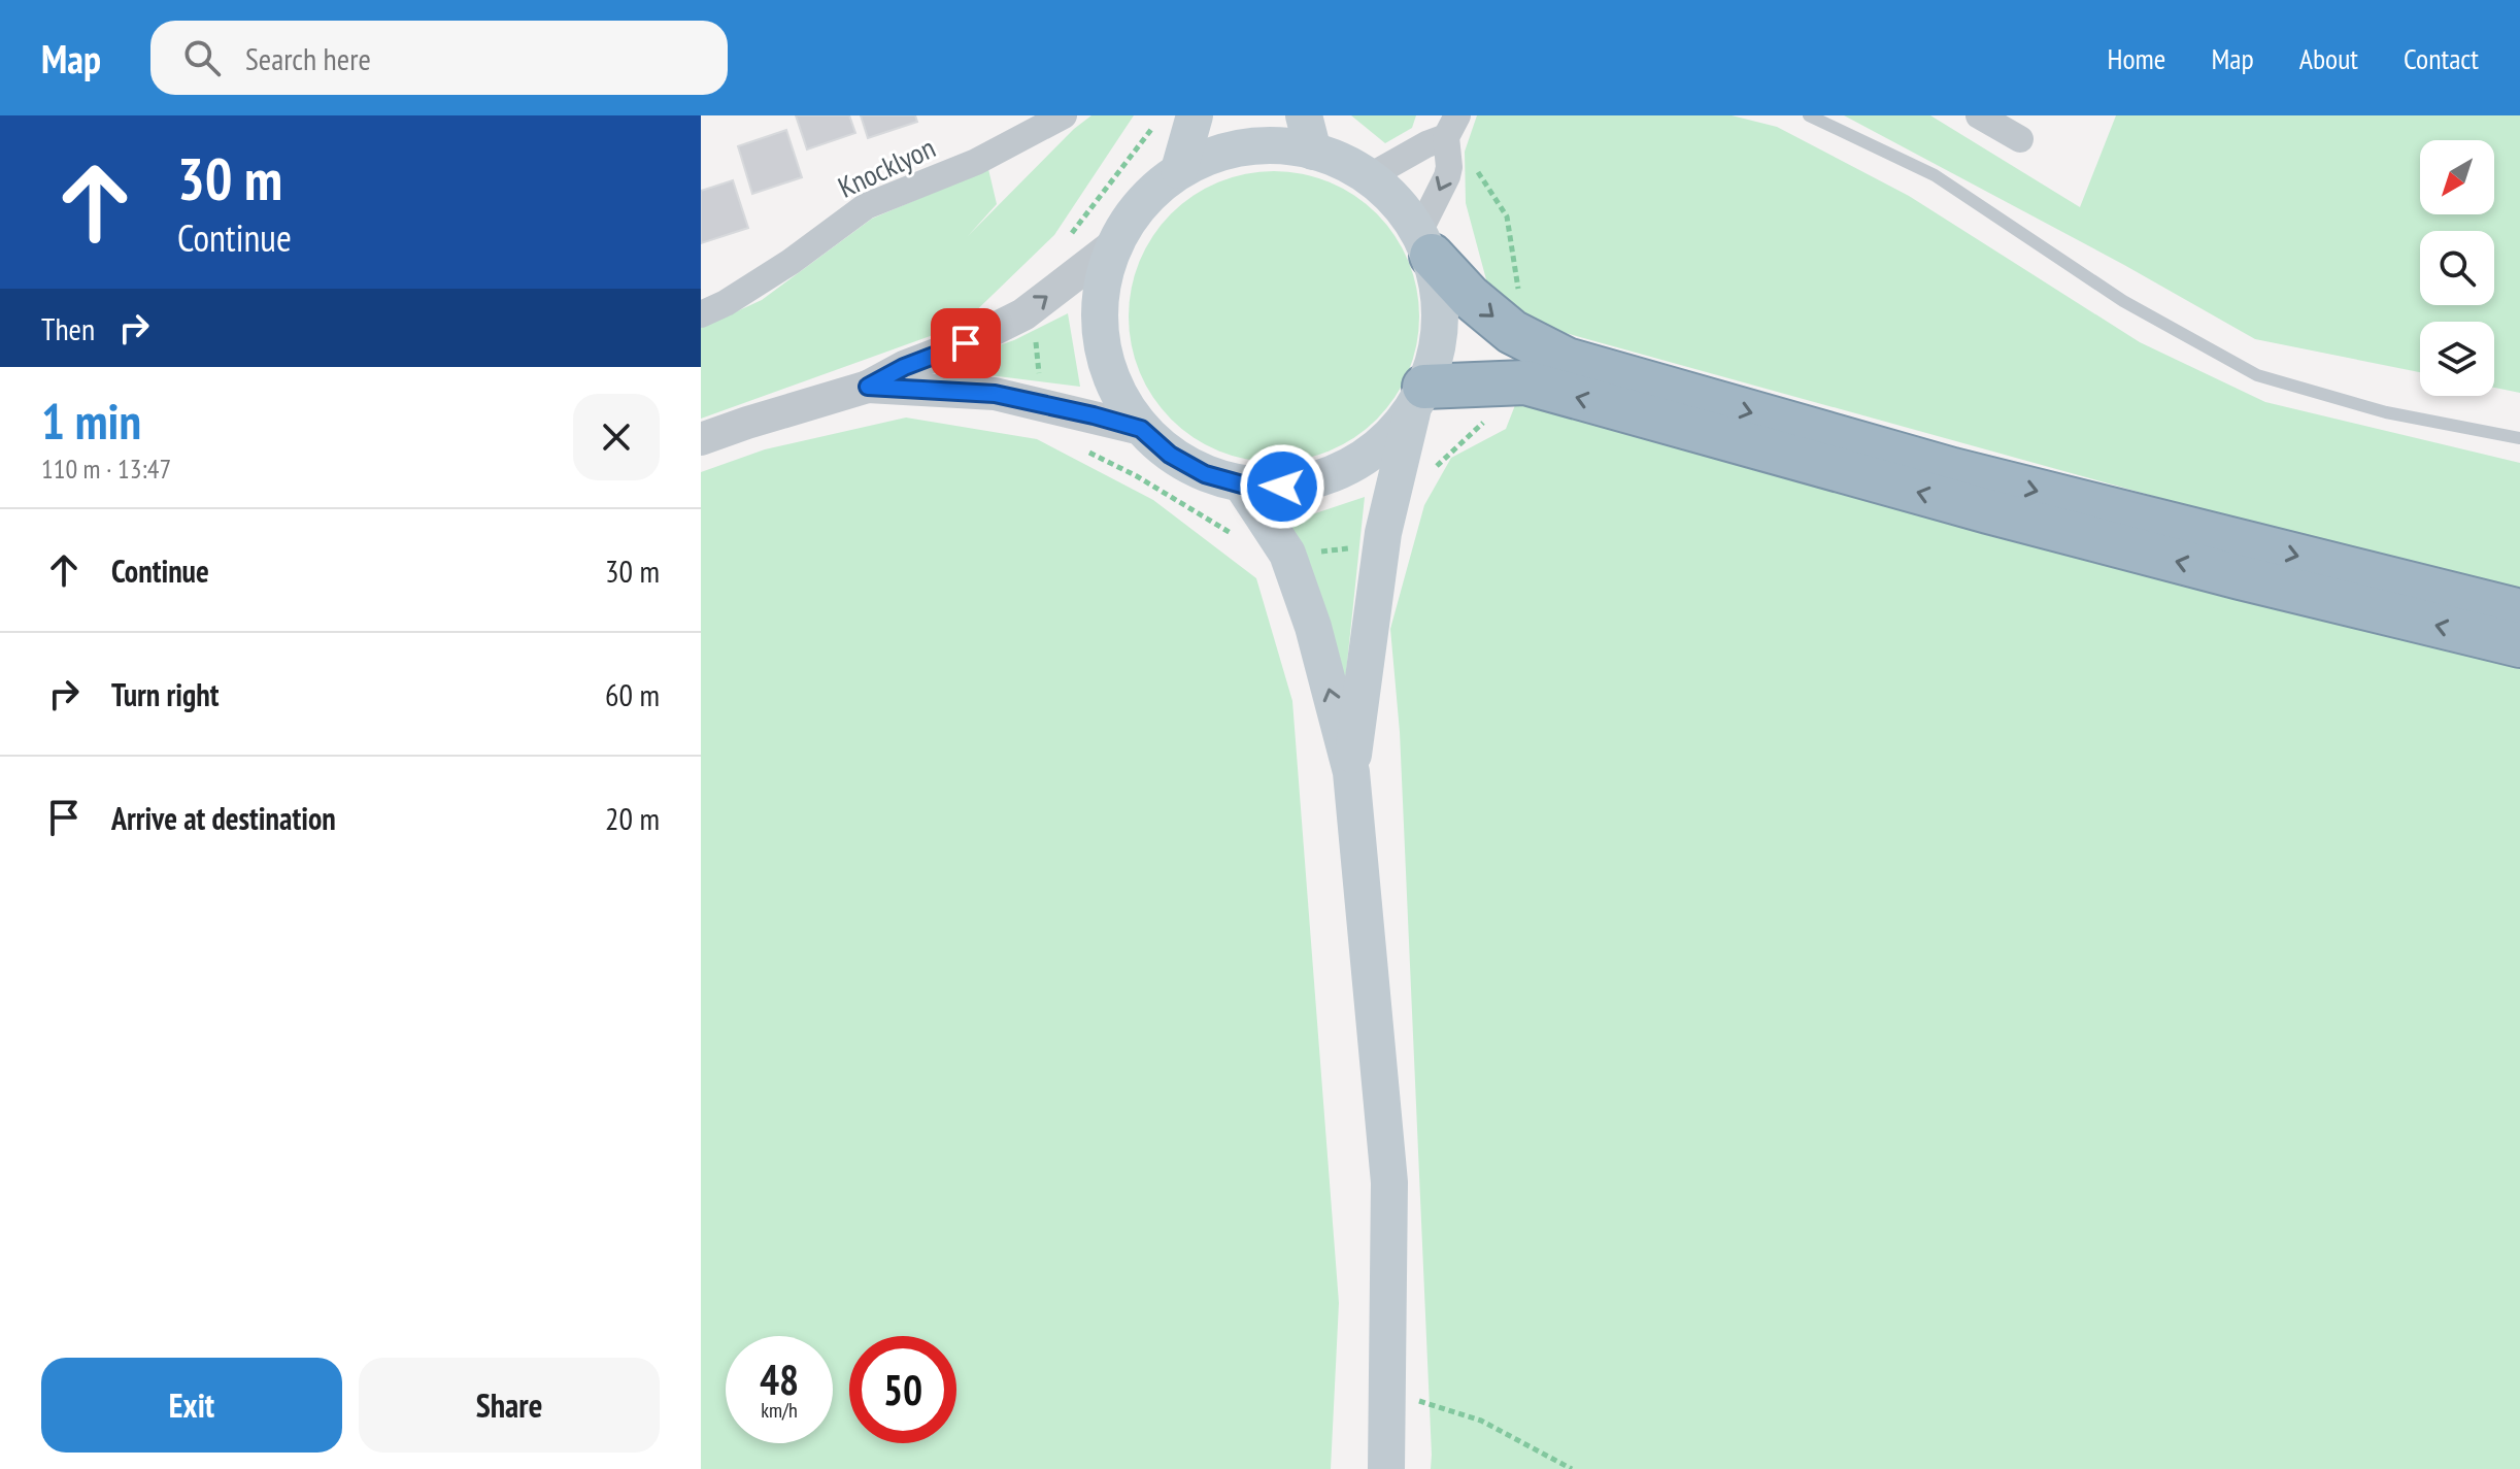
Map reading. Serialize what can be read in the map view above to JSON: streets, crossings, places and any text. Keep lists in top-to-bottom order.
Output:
{
  "streets": {
    "street": ["Knocklyon"]
  },
  "north": "bottom left",
  "page": {
    "header": "Map",
    "search": "Search here",
    "nav": [
      "Home",
      "Map",
      "About",
      "Contact"
    ],
    "turn": ["30 m", "Continue"],
    "then": "Then",
    "heading": ["1 min", "110 m · 13:47"],
    "list": [
      {
        "name": "Continue",
        "value": "30 m"
      },
      {
        "name": "Turn right",
        "value": "60 m"
      },
      {
        "name": "Arrive at destination",
        "value": "20 m"
      }
    ],
    "speed": "48 km/h",
    "limit": "50",
    "buttons": ["Exit", "Share"]
  }
}
